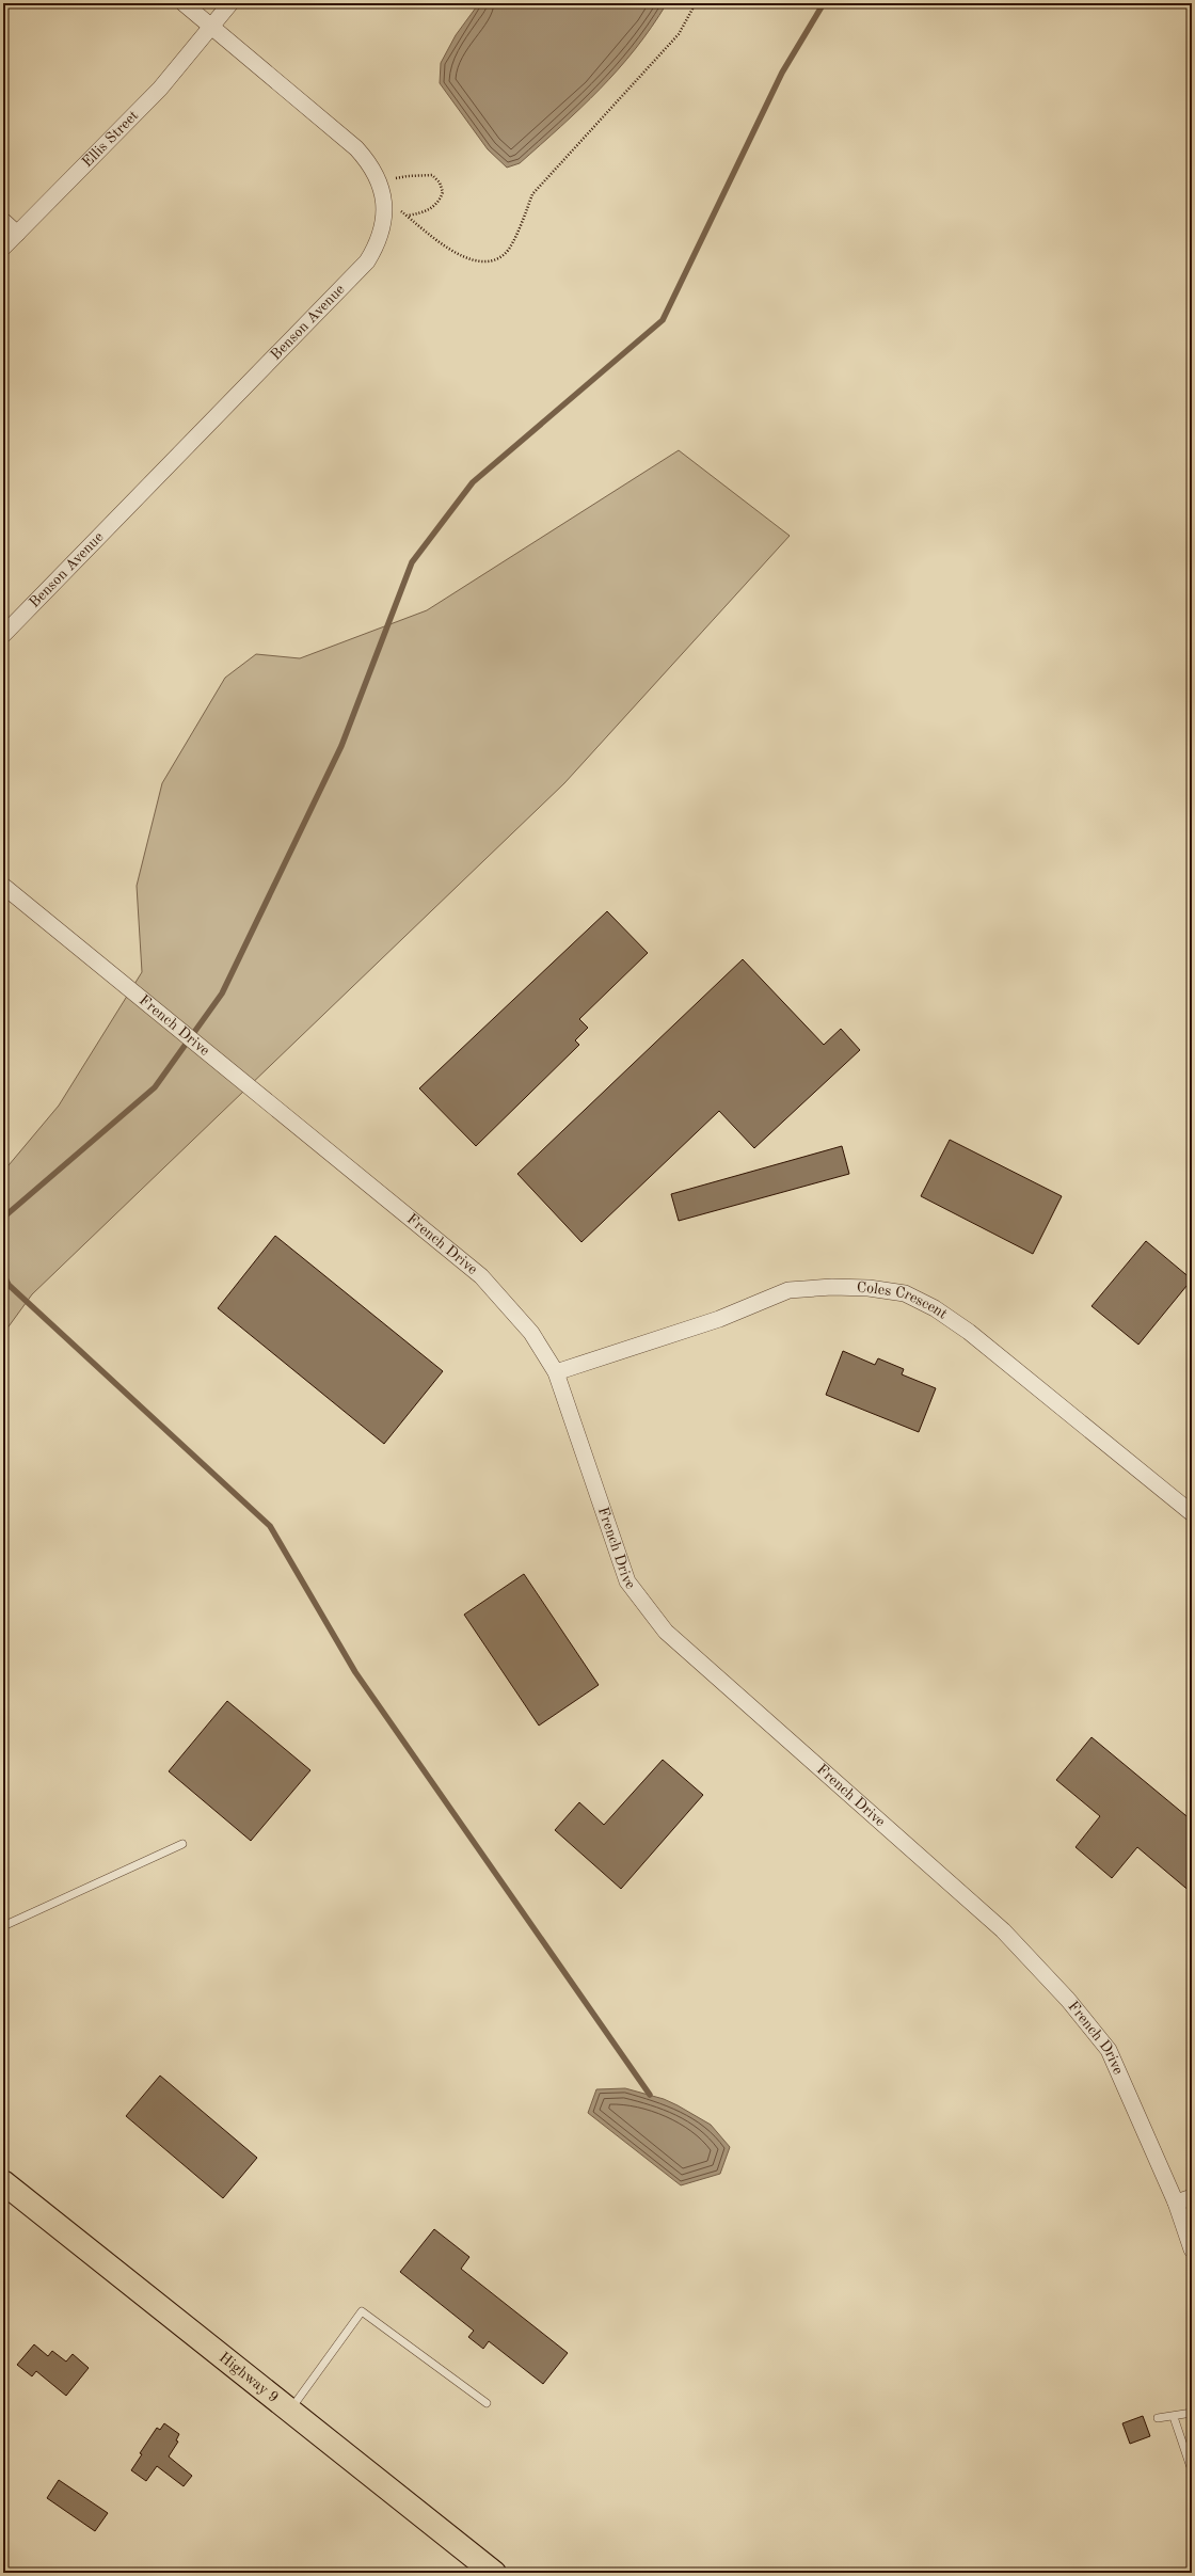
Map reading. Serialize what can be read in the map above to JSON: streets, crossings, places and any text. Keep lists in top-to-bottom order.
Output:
{
  "streets": {
    "highway": ["Highway 9"],
    "street": [
      "Ellis Street",
      "Benson Avenue",
      "French Drive",
      "Coles Crescent"
    ]
  },
  "crossings": [
    ["Ellis Street", "Benson Avenue"],
    ["French Drive", "Coles Crescent"]
  ]
}
